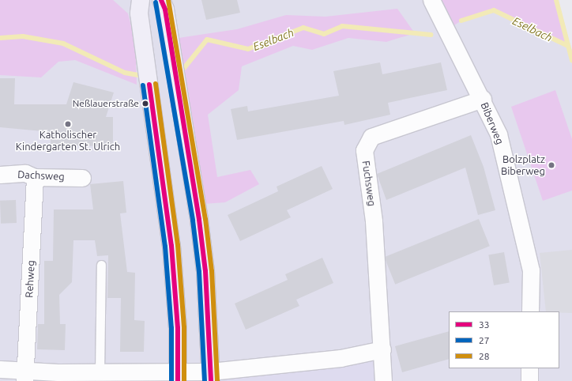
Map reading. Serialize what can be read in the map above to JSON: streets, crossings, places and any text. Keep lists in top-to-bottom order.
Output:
{
  "streets": {
    "street": [
      "Biberweg",
      "Dachsweg",
      "Fuchsweg",
      "Rehweg"
    ]
  },
  "crossings": [
    ["Biberweg", "Fuchsweg"],
    ["Dachsweg", "Rehweg"]
  ],
  "water": ["Eselbach"],
  "places": ["Neßlauerstraße", "Katholischer Kindergarten St. Ulrich", "Bolzplatz Biberweg"],
  "lines": ["transit line 33", "transit line 28", "transit line 27"],
  "legend": ["33", "27", "28"]
}
